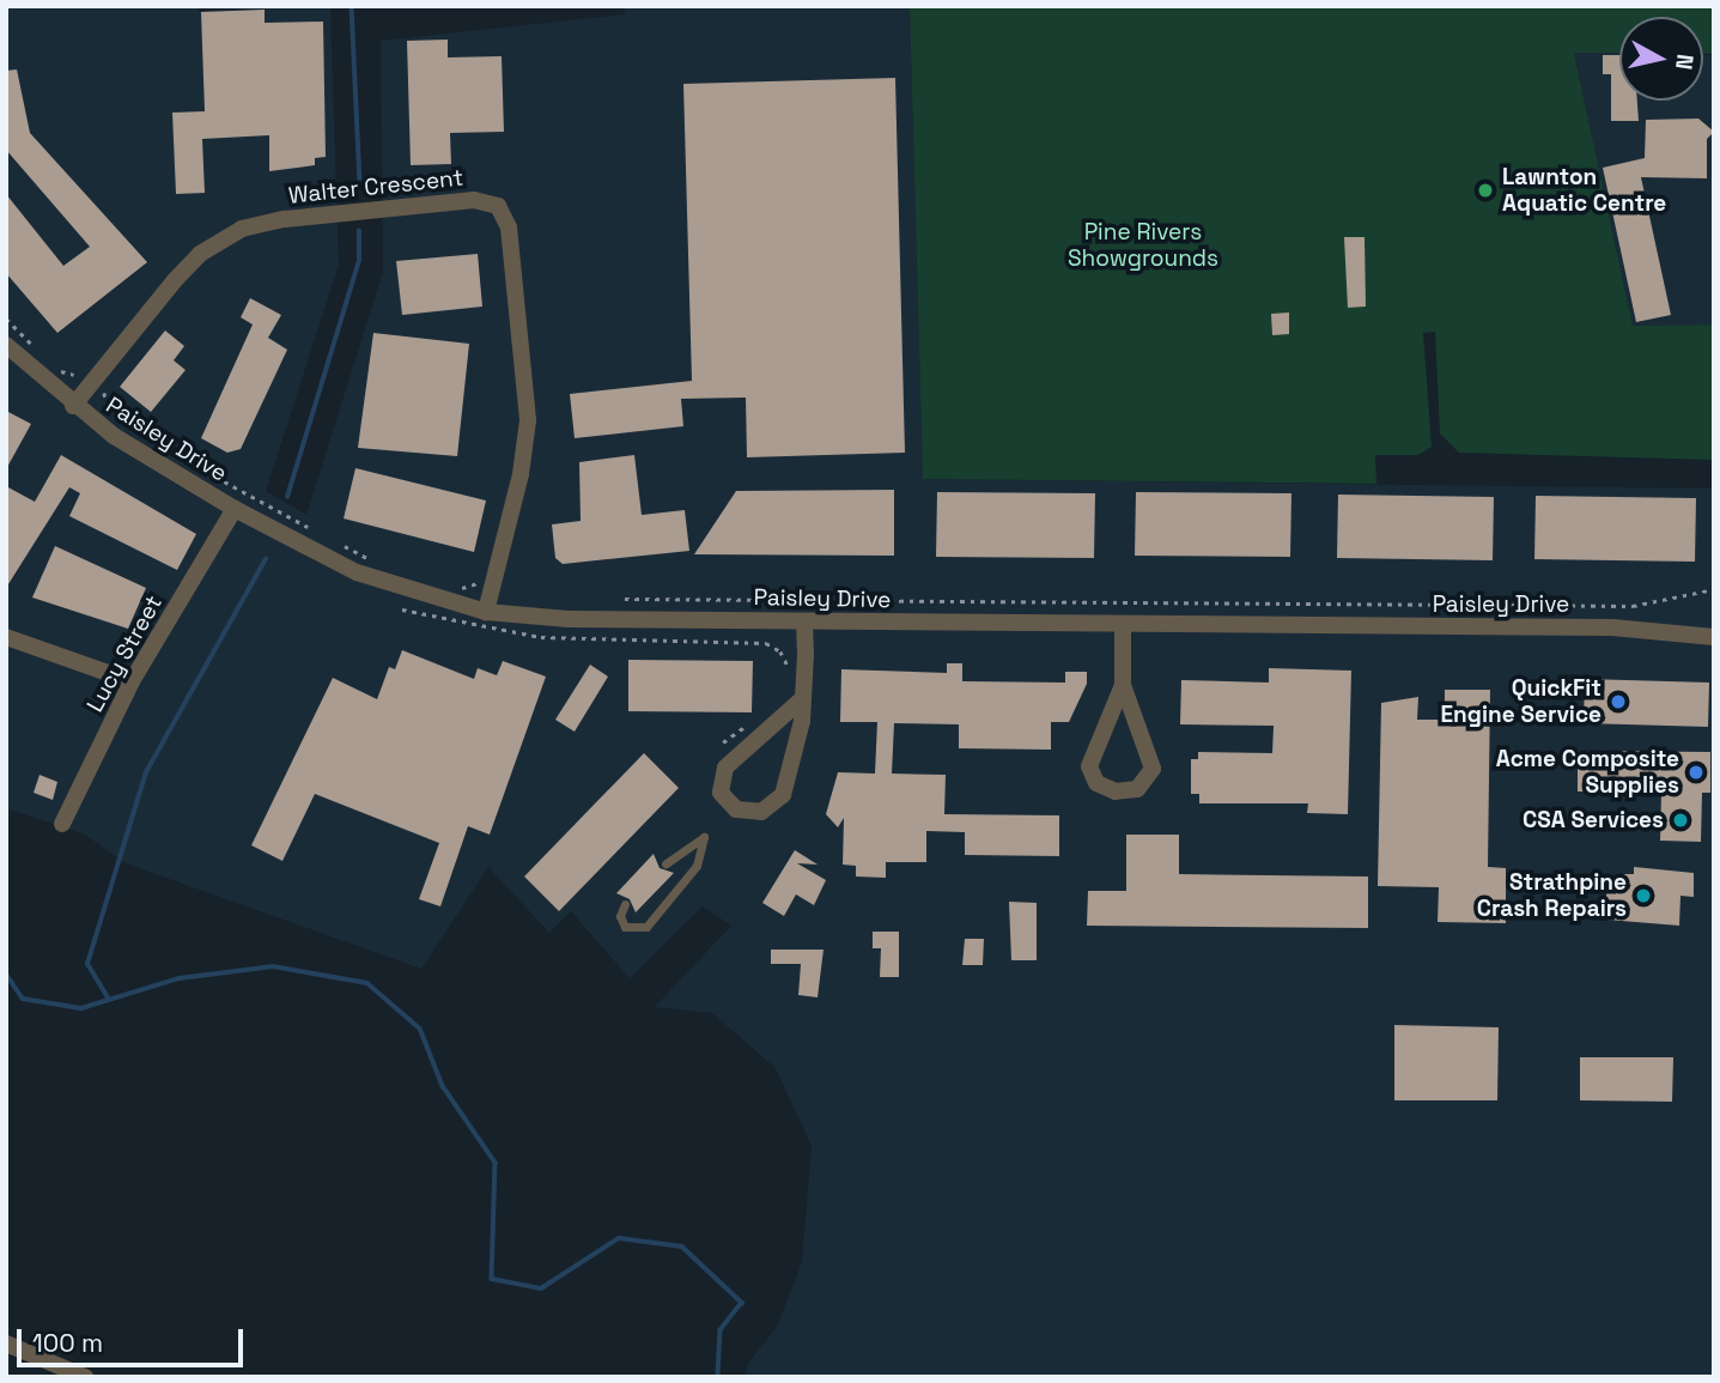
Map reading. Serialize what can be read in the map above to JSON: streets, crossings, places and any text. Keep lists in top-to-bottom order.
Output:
{
  "streets": {
    "street": ["Walter Crescent", "Paisley Drive", "Lucy Street"]
  },
  "crossings": [
    ["Walter Crescent", "Paisley Drive"],
    ["Paisley Drive", "Lucy Street"]
  ],
  "parks": ["Pine Rivers Showgrounds"],
  "places": [
    "Lawnton Aquatic Centre",
    "QuickFit Engine Service",
    "Acme Composite Supplies",
    "CSA Services",
    "Strathpine Crash Repairs"
  ],
  "scale_bar": "100 m",
  "north": "right"
}
